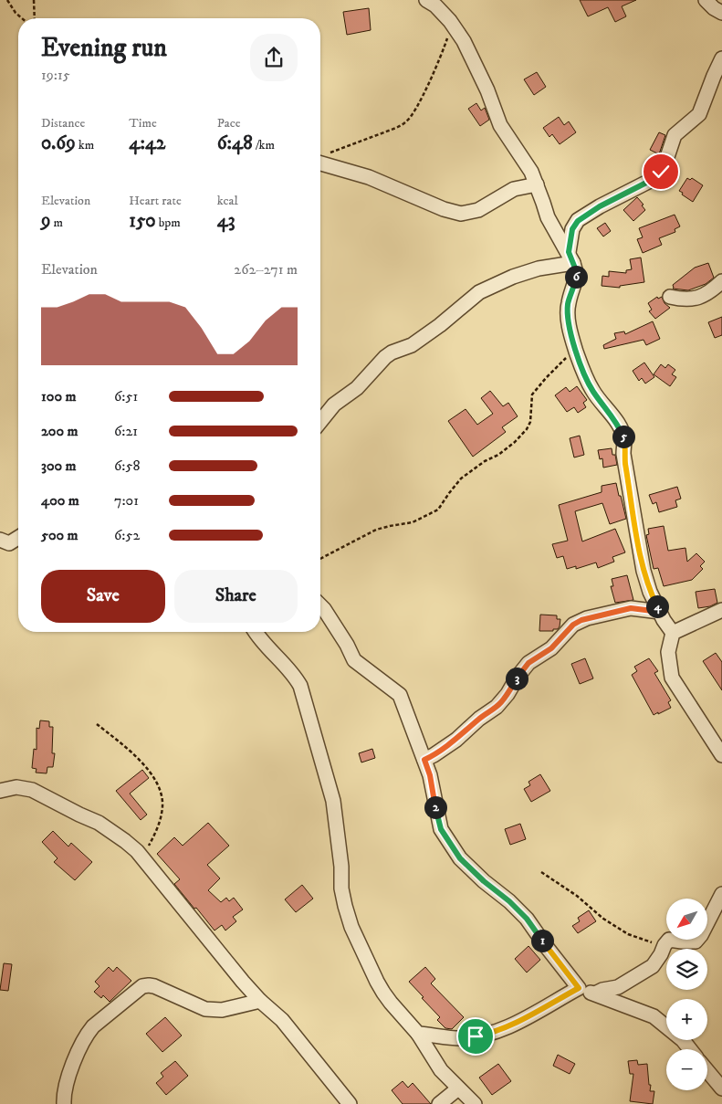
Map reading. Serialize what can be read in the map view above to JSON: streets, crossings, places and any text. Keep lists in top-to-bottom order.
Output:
{
  "north": "bottom left",
  "page": {
    "heading": ["Evening run", "19:15"],
    "stats": [
      ["Distance", "0.69 km"],
      ["Time", "4:42"],
      ["Pace", "6:48 /km"],
      ["Elevation", "9 m"],
      ["Heart rate", "150 bpm"],
      ["kcal", "43"]
    ],
    "chart": ["Elevation", "262–271 m"],
    "pins": [
      "6",
      "5",
      "4",
      "3",
      "2",
      "1"
    ],
    "list": [
      {
        "name": "100 m",
        "note": "6:51"
      },
      {
        "name": "200 m",
        "note": "6:21"
      },
      {
        "name": "300 m",
        "note": "6:58"
      },
      {
        "name": "400 m",
        "note": "7:01"
      },
      {
        "name": "500 m",
        "note": "6:52"
      }
    ],
    "buttons": ["Save", "Share"],
    "map_buttons": ["+", "−"]
  }
}
